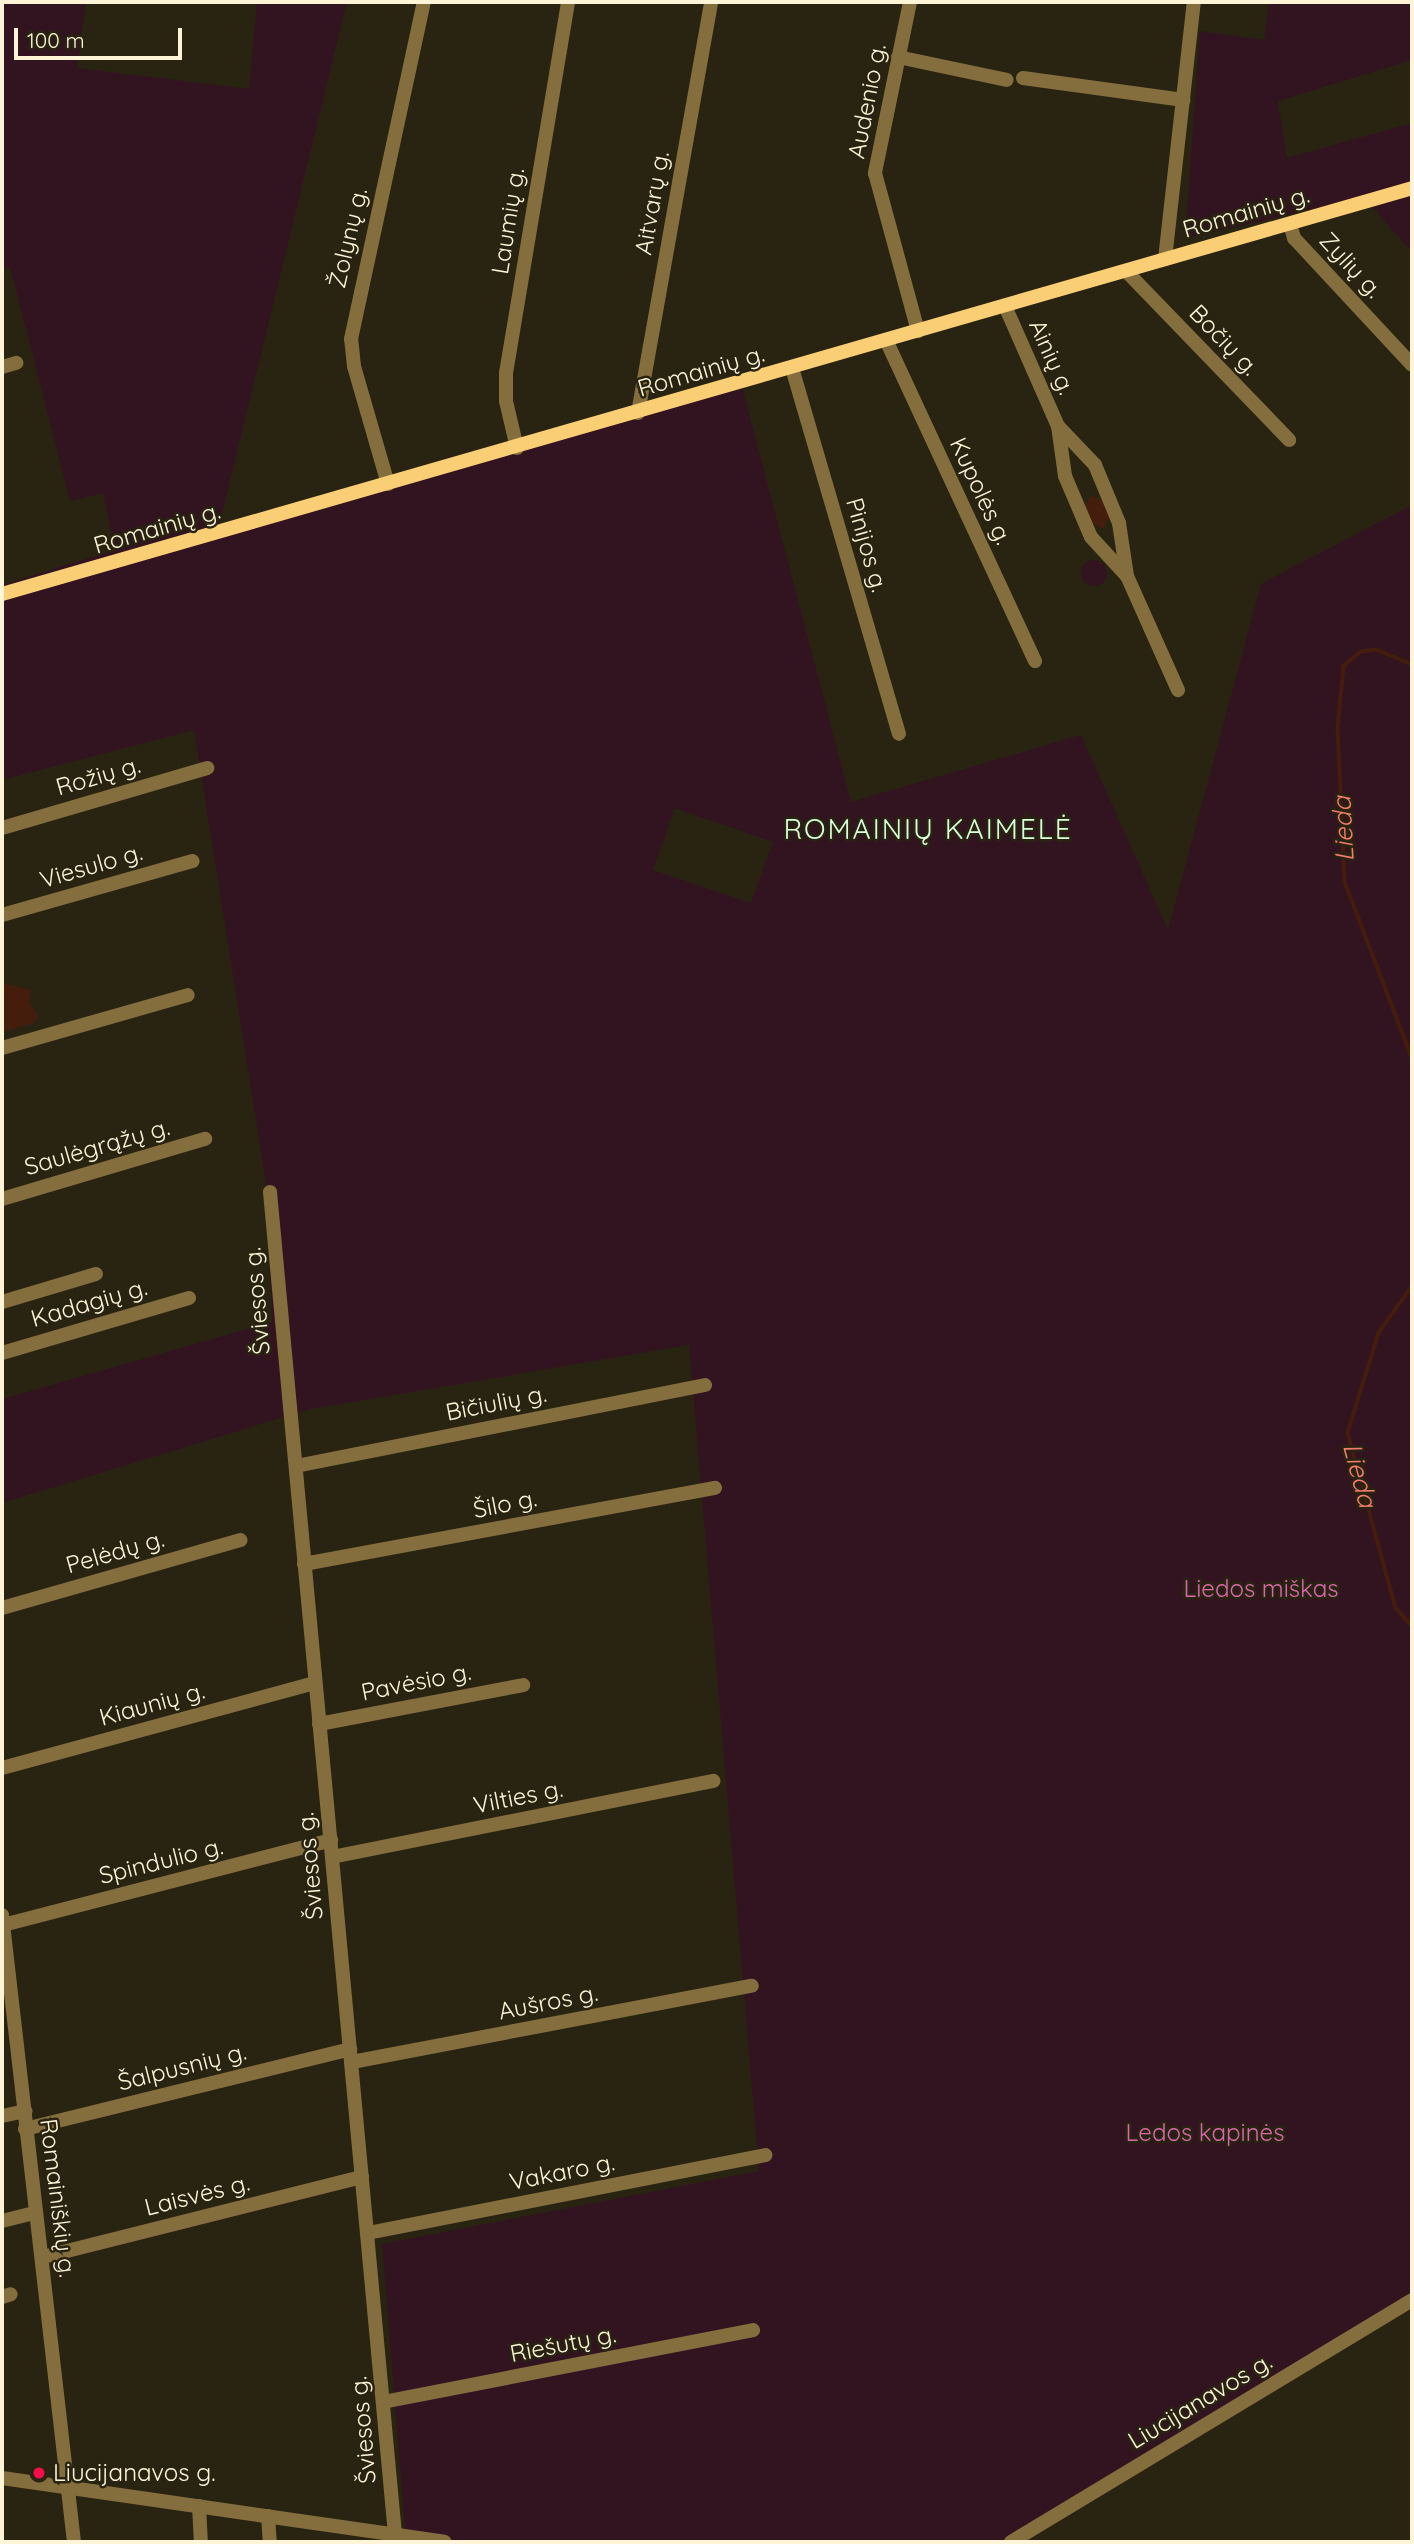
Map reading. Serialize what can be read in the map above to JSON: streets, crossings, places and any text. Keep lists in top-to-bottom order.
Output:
{
  "streets": {
    "main road": ["Romainių g."],
    "street": [
      "Audenio g.",
      "Aitvarų g.",
      "Laumių g.",
      "Žolynų g.",
      "Zylių g.",
      "Bočių g.",
      "Ainių g.",
      "Kupolės g.",
      "Pinijos g.",
      "Rožių g.",
      "Viesulo g.",
      "Saulėgrąžų g.",
      "Šviesos g.",
      "Kadagių g.",
      "Bičiulių g.",
      "Šilo g.",
      "Pelėdų g.",
      "Pavėsio g.",
      "Kiaunių g.",
      "Vilties g.",
      "Spindulio g.",
      "Aušros g.",
      "Šalpusnių g.",
      "Vakaro g.",
      "Laisvės g.",
      "Romainiškių g.",
      "Riešutų g.",
      "Liucijanavos g."
    ]
  },
  "crossings": [
    ["Audenio g.", "Romainių g."],
    ["Aitvarų g.", "Romainių g."],
    ["Romainių g.", "Laumių g."],
    ["Romainių g.", "Žolynų g."],
    ["Romainių g.", "Zylių g."],
    ["Romainių g.", "Bočių g."],
    ["Romainių g.", "Ainių g."],
    ["Romainių g.", "Kupolės g."],
    ["Romainių g.", "Pinijos g."],
    ["Šviesos g.", "Bičiulių g."],
    ["Šviesos g.", "Šilo g."],
    ["Šviesos g.", "Pavėsio g."],
    ["Šviesos g.", "Kiaunių g."],
    ["Šviesos g.", "Vilties g."],
    ["Šviesos g.", "Spindulio g."],
    ["Šviesos g.", "Aušros g."],
    ["Šviesos g.", "Šalpusnių g."],
    ["Šviesos g.", "Vakaro g."],
    ["Šviesos g.", "Laisvės g."],
    ["Šviesos g.", "Riešutų g."],
    ["Spindulio g.", "Romainiškių g."],
    ["Aušros g.", "Šalpusnių g."],
    ["Šalpusnių g.", "Romainiškių g."],
    ["Laisvės g.", "Romainiškių g."]
  ],
  "districts": ["ROMAINIŲ KAIMELĖ"],
  "water": ["Lieda"],
  "parks": ["Liedos miškas", "Ledos kapinės"],
  "places": ["Liucijanavos g."],
  "scale_bar": "100 m"
}
